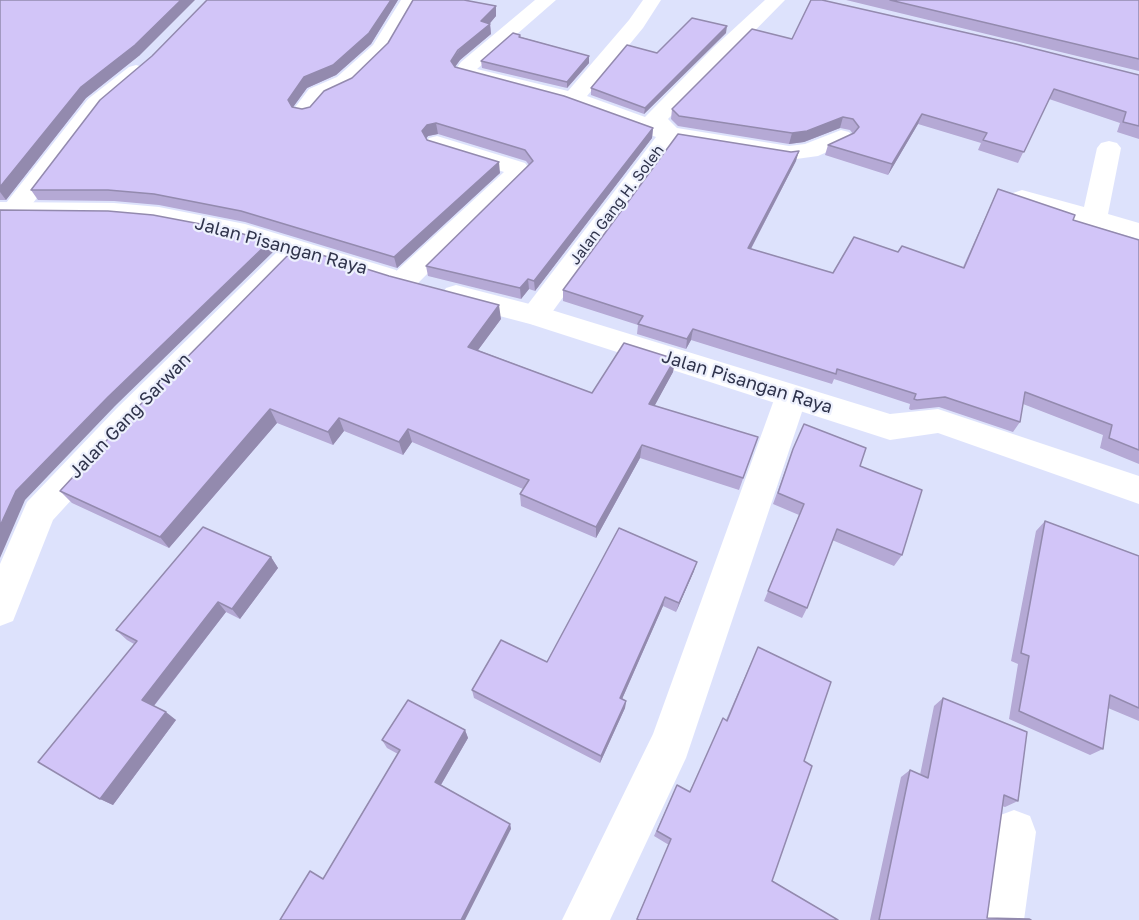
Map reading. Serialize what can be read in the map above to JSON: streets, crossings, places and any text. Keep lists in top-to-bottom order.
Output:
{
  "streets": {
    "street": ["Jalan Gang H. Soleh", "Jalan Pisangan Raya", "Jalan Gang Sarwan"]
  },
  "crossings": [
    ["Jalan Gang H. Soleh", "Jalan Pisangan Raya"],
    ["Jalan Pisangan Raya", "Jalan Gang Sarwan"]
  ]
}
